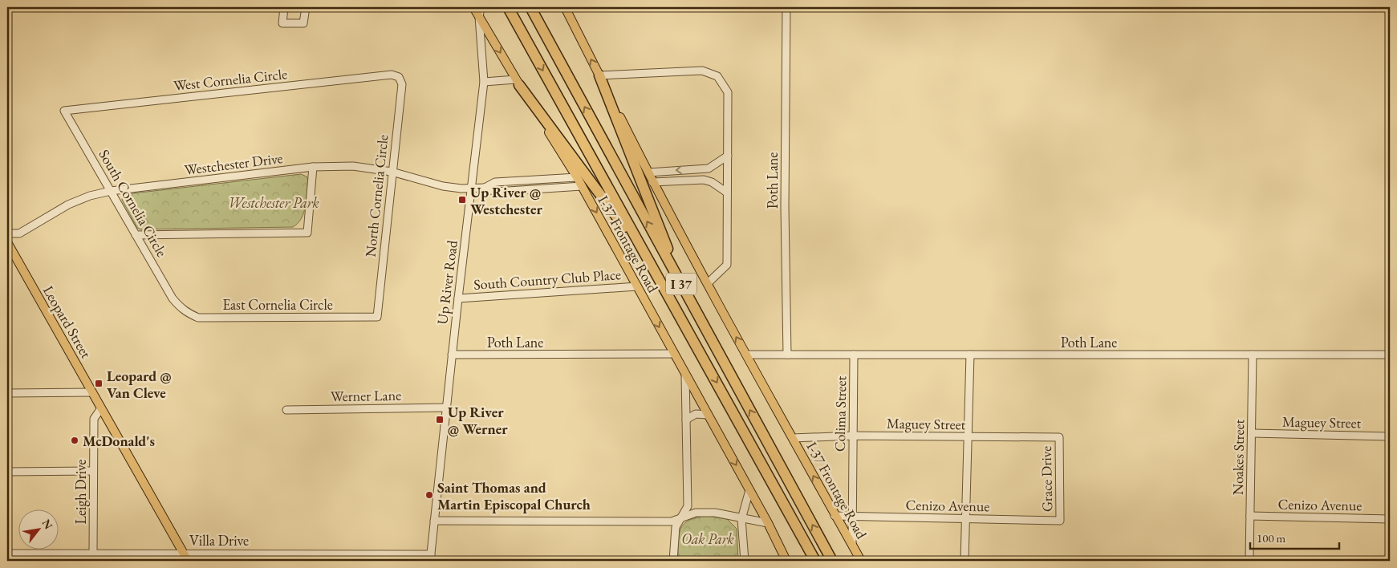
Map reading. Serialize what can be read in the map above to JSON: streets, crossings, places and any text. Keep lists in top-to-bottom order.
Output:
{
  "streets": {
    "highway": ["I 37"],
    "main road": ["I-37 Frontage Road", "Leopard Street"],
    "street": [
      "West Cornelia Circle",
      "Westchester Drive",
      "Poth Lane",
      "North Cornelia Circle",
      "South Cornelia Circle",
      "South Country Club Place",
      "Up River Road",
      "East Cornelia Circle",
      "Werner Lane",
      "Colima Street",
      "Maguey Street",
      "Noakes Street",
      "Grace Drive",
      "Leigh Drive",
      "Cenizo Avenue",
      "Villa Drive"
    ]
  },
  "crossings": [
    ["West Cornelia Circle", "North Cornelia Circle"],
    ["West Cornelia Circle", "South Cornelia Circle"],
    ["Westchester Drive", "North Cornelia Circle"],
    ["Westchester Drive", "South Cornelia Circle"],
    ["Westchester Drive", "Up River Road"],
    ["Poth Lane", "I-37 Frontage Road"],
    ["Poth Lane", "Up River Road"],
    ["Poth Lane", "Colima Street"],
    ["Poth Lane", "Noakes Street"],
    ["North Cornelia Circle", "East Cornelia Circle"],
    ["South Cornelia Circle", "East Cornelia Circle"],
    ["I-37 Frontage Road", "South Country Club Place"],
    ["I-37 Frontage Road", "Up River Road"],
    ["I-37 Frontage Road", "Colima Street"],
    ["I-37 Frontage Road", "Maguey Street"],
    ["I-37 Frontage Road", "Cenizo Avenue"],
    ["South Country Club Place", "Up River Road"],
    ["Up River Road", "Werner Lane"],
    ["Up River Road", "Villa Drive"],
    ["Leopard Street", "Leigh Drive"],
    ["Leopard Street", "Villa Drive"],
    ["Colima Street", "Maguey Street"],
    ["Colima Street", "Cenizo Avenue"],
    ["Maguey Street", "Noakes Street"],
    ["Maguey Street", "Grace Drive"],
    ["Noakes Street", "Cenizo Avenue"],
    ["Grace Drive", "Cenizo Avenue"],
    ["Leigh Drive", "Villa Drive"]
  ],
  "parks": ["Westchester Park", "Oak Park"],
  "places": {
    "transit": ["Up River @ Westchester", "Leopard @ Van Cleve", "Up River @ Werner"],
    "other": ["McDonald's", "Saint Thomas and Martin Episcopal Church"]
  },
  "scale_bar": "100 m",
  "north": "top right"
}
